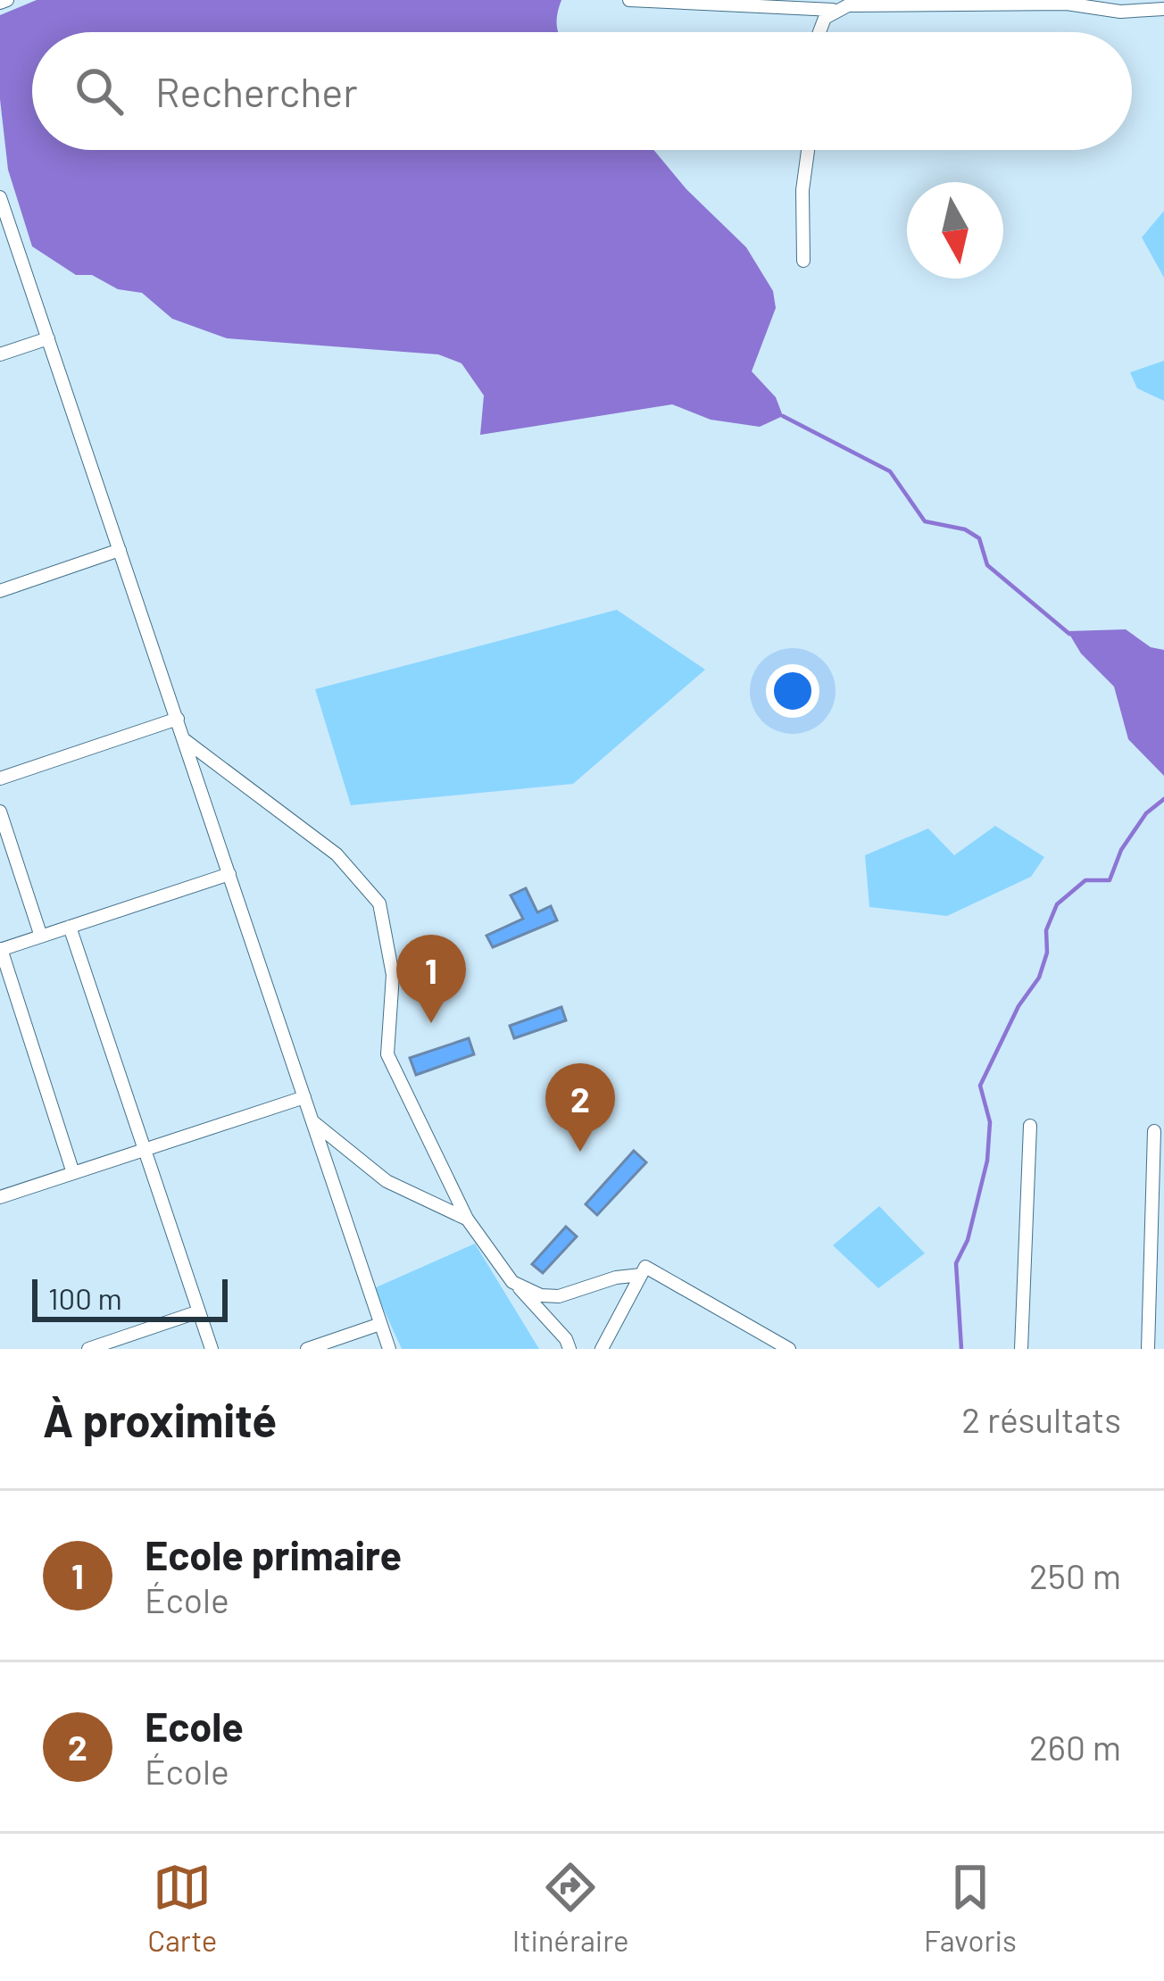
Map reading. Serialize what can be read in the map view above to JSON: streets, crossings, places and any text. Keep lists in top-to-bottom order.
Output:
{
  "scale_bar": "100 m",
  "north": "bottom",
  "page": {
    "search": "Rechercher",
    "pins": ["1", "2"],
    "scale": "100 m",
    "heading": ["À proximité", "2 résultats"],
    "list": [
      {
        "mark": "1",
        "name": "Ecole primaire",
        "note": "École",
        "value": "250 m"
      },
      {
        "mark": "2",
        "name": "Ecole",
        "note": "École",
        "value": "260 m"
      }
    ],
    "nav": ["Carte", "Itinéraire", "Favoris"]
  }
}
